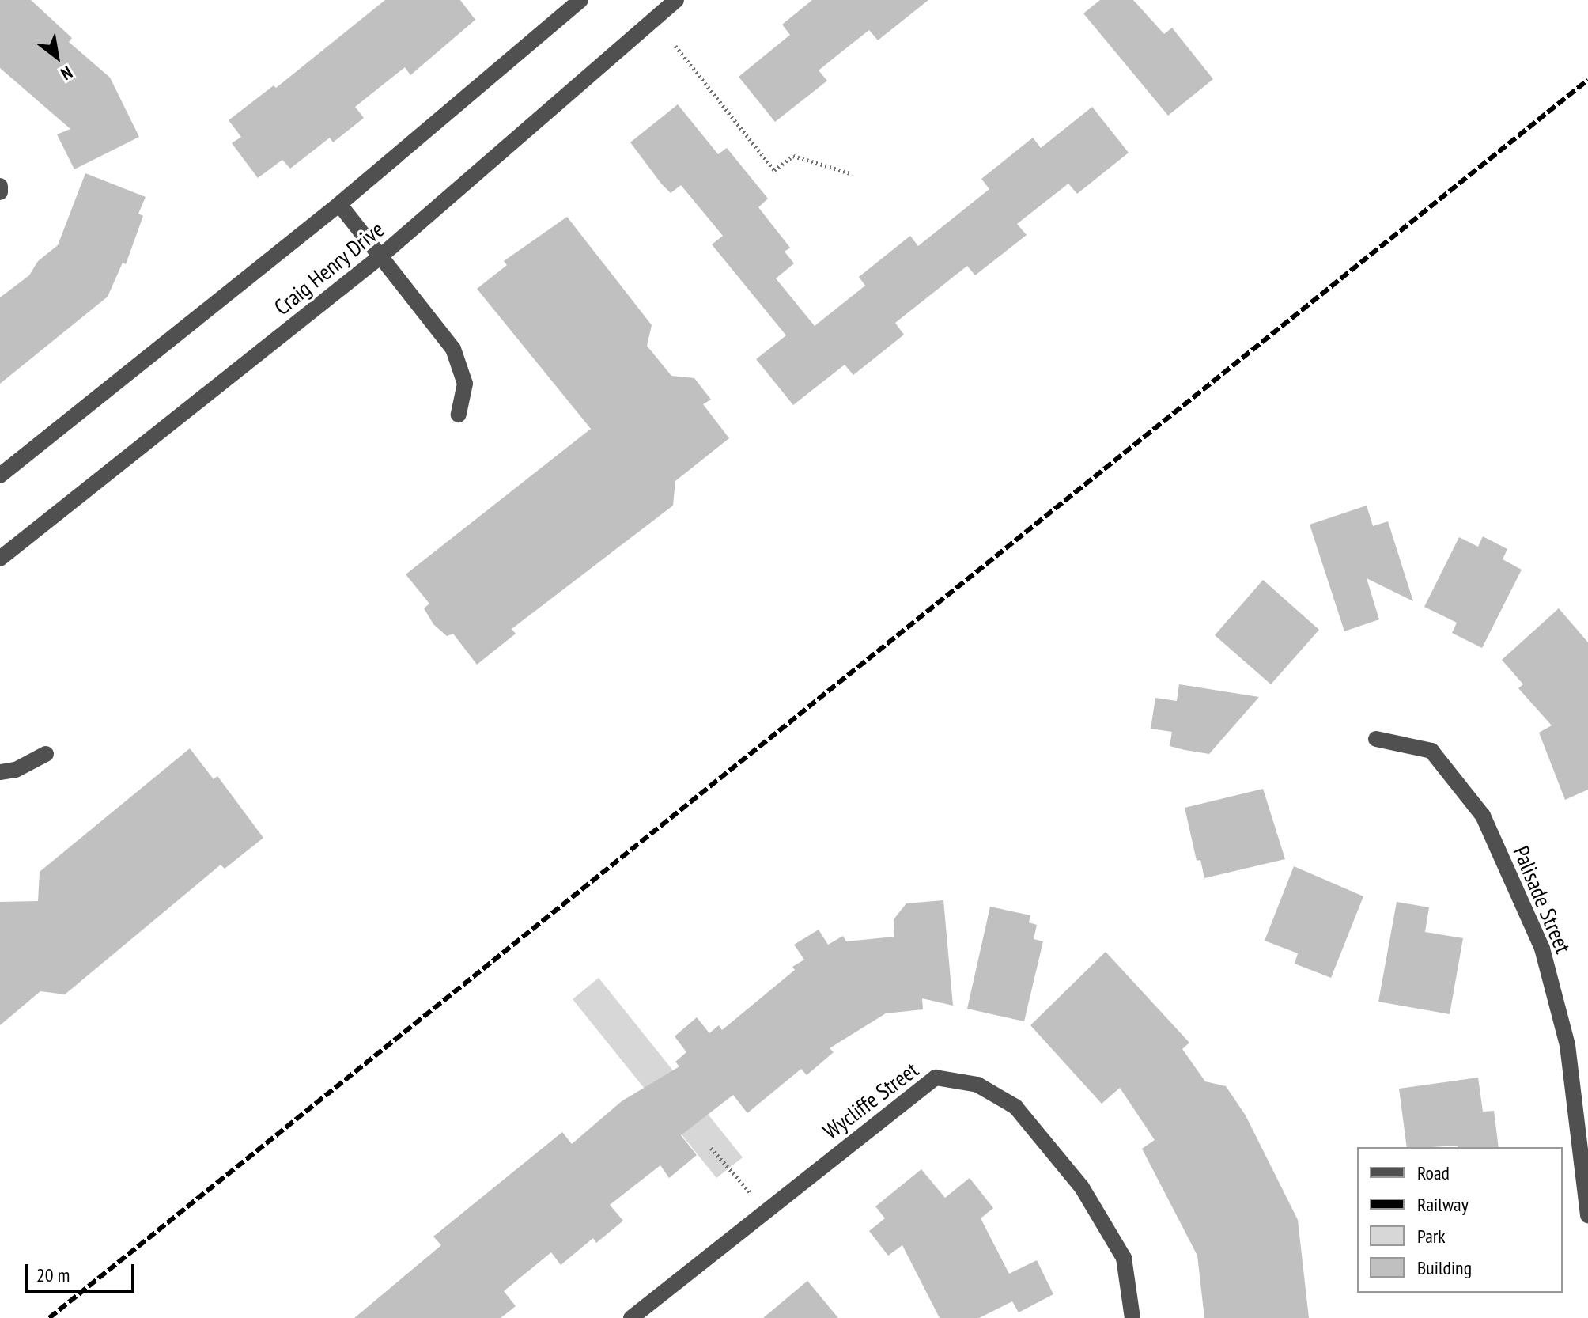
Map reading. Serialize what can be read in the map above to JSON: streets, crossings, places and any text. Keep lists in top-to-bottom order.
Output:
{
  "streets": {
    "street": ["Craig Henry Drive", "Palisade Street", "Wycliffe Street"]
  },
  "legend": [
    "Road",
    "Railway",
    "Park",
    "Building"
  ],
  "scale_bar": "20 m",
  "north": "bottom right"
}
